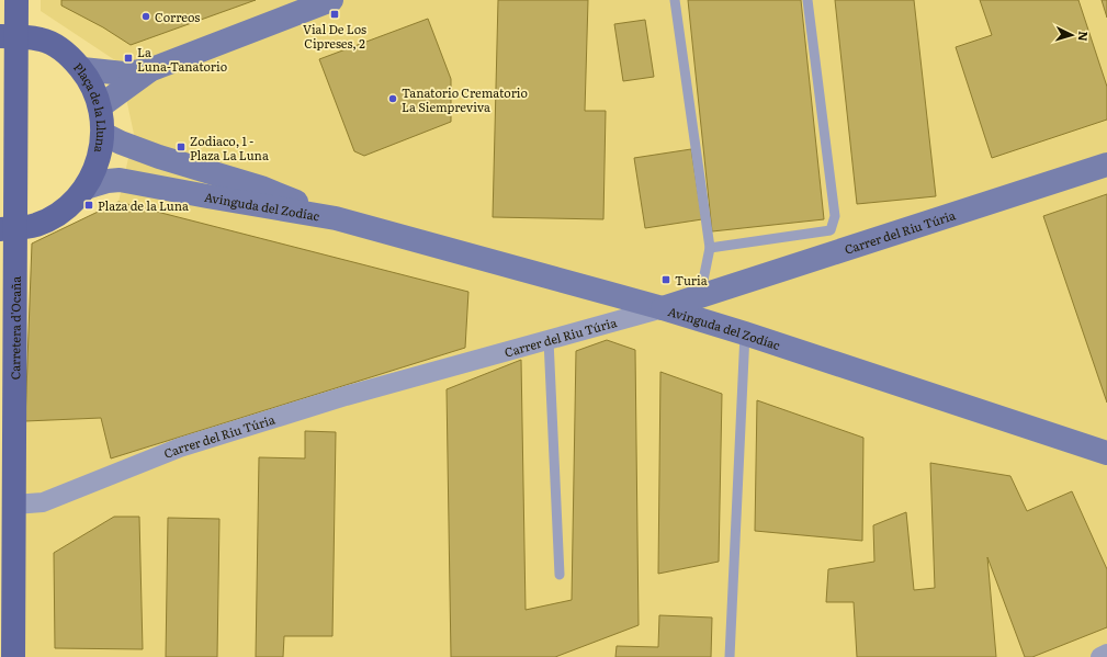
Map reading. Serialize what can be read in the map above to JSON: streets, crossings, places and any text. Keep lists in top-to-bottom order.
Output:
{
  "streets": {
    "main road": ["Plaça de la Lluna", "Carretera d'Ocaña"],
    "street": ["Avinguda del Zodíac", "Carrer del Riu Túria"]
  },
  "crossings": [
    ["Plaça de la Lluna", "Avinguda del Zodíac"],
    ["Plaça de la Lluna", "Carretera d'Ocaña"],
    ["Avinguda del Zodíac", "Carrer del Riu Túria"],
    ["Carrer del Riu Túria", "Carretera d'Ocaña"]
  ],
  "places": {
    "transit": [
      "Vial De Los Cipreses, 2",
      "La Luna-Tanatorio",
      "Zodiaco, 1 - Plaza La Luna",
      "Plaza de la Luna",
      "Turia"
    ],
    "other": ["Correos", "Tanatorio Crematorio La Siempreviva"]
  },
  "north": "right"
}
